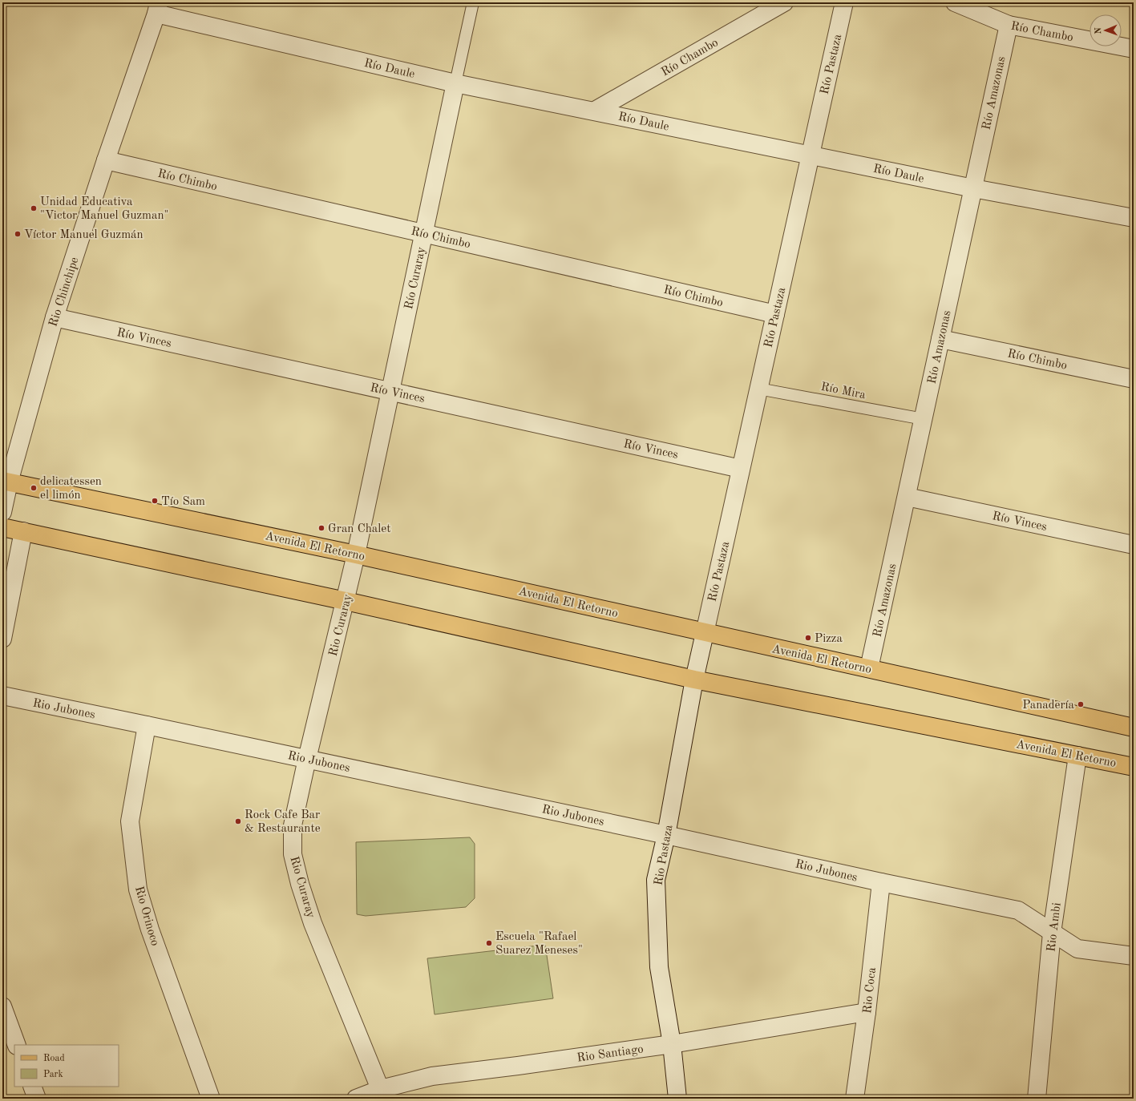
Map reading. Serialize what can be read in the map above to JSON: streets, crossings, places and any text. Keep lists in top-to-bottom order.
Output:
{
  "streets": {
    "main road": ["Avenida El Retorno"],
    "street": [
      "Río Chambo",
      "Río Pastaza",
      "Río Daule",
      "Río Amazonas",
      "Río Chimbo",
      "Río Curaray",
      "Rio Chinchipe",
      "Río Vinces",
      "Rio Curaray",
      "Rio Jubones",
      "Rio Pastaza",
      "Rio Orinoco",
      "Rio Ambi",
      "Rio Coca",
      "Rio Santiago"
    ],
    "lane": ["Río Mira"]
  },
  "crossings": [
    ["Río Chambo", "Río Daule"],
    ["Río Chambo", "Río Amazonas"],
    ["Río Pastaza", "Río Daule"],
    ["Río Pastaza", "Río Chimbo"],
    ["Río Pastaza", "Río Vinces"],
    ["Río Pastaza", "Río Mira"],
    ["Río Pastaza", "Avenida El Retorno"],
    ["Río Pastaza", "Rio Pastaza"],
    ["Río Daule", "Río Amazonas"],
    ["Río Daule", "Río Curaray"],
    ["Río Daule", "Rio Chinchipe"],
    ["Río Amazonas", "Río Chimbo"],
    ["Río Amazonas", "Río Vinces"],
    ["Río Amazonas", "Río Mira"],
    ["Río Amazonas", "Avenida El Retorno"],
    ["Río Chimbo", "Río Curaray"],
    ["Río Chimbo", "Rio Chinchipe"],
    ["Río Curaray", "Río Vinces"],
    ["Río Curaray", "Avenida El Retorno"],
    ["Río Curaray", "Rio Curaray"],
    ["Rio Chinchipe", "Río Vinces"],
    ["Rio Chinchipe", "Avenida El Retorno"],
    ["Avenida El Retorno", "Rio Curaray"],
    ["Avenida El Retorno", "Rio Pastaza"],
    ["Avenida El Retorno", "Rio Ambi"],
    ["Rio Curaray", "Rio Jubones"],
    ["Rio Curaray", "Rio Santiago"],
    ["Rio Jubones", "Rio Pastaza"],
    ["Rio Jubones", "Rio Orinoco"],
    ["Rio Jubones", "Rio Ambi"],
    ["Rio Jubones", "Rio Coca"],
    ["Rio Pastaza", "Rio Santiago"],
    ["Rio Coca", "Rio Santiago"]
  ],
  "places": [
    "Unidad Educativa \"Victor Manuel Guzman\"",
    "Víctor Manuel Guzmán",
    "delicatessen el limón",
    "Tío Sam",
    "Gran Chalet",
    "Pizza",
    "Panadería",
    "Rock Cafe Bar & Restaurante",
    "Escuela \"Rafael Suarez Meneses\""
  ],
  "legend": ["Road", "Park"],
  "north": "left"
}
